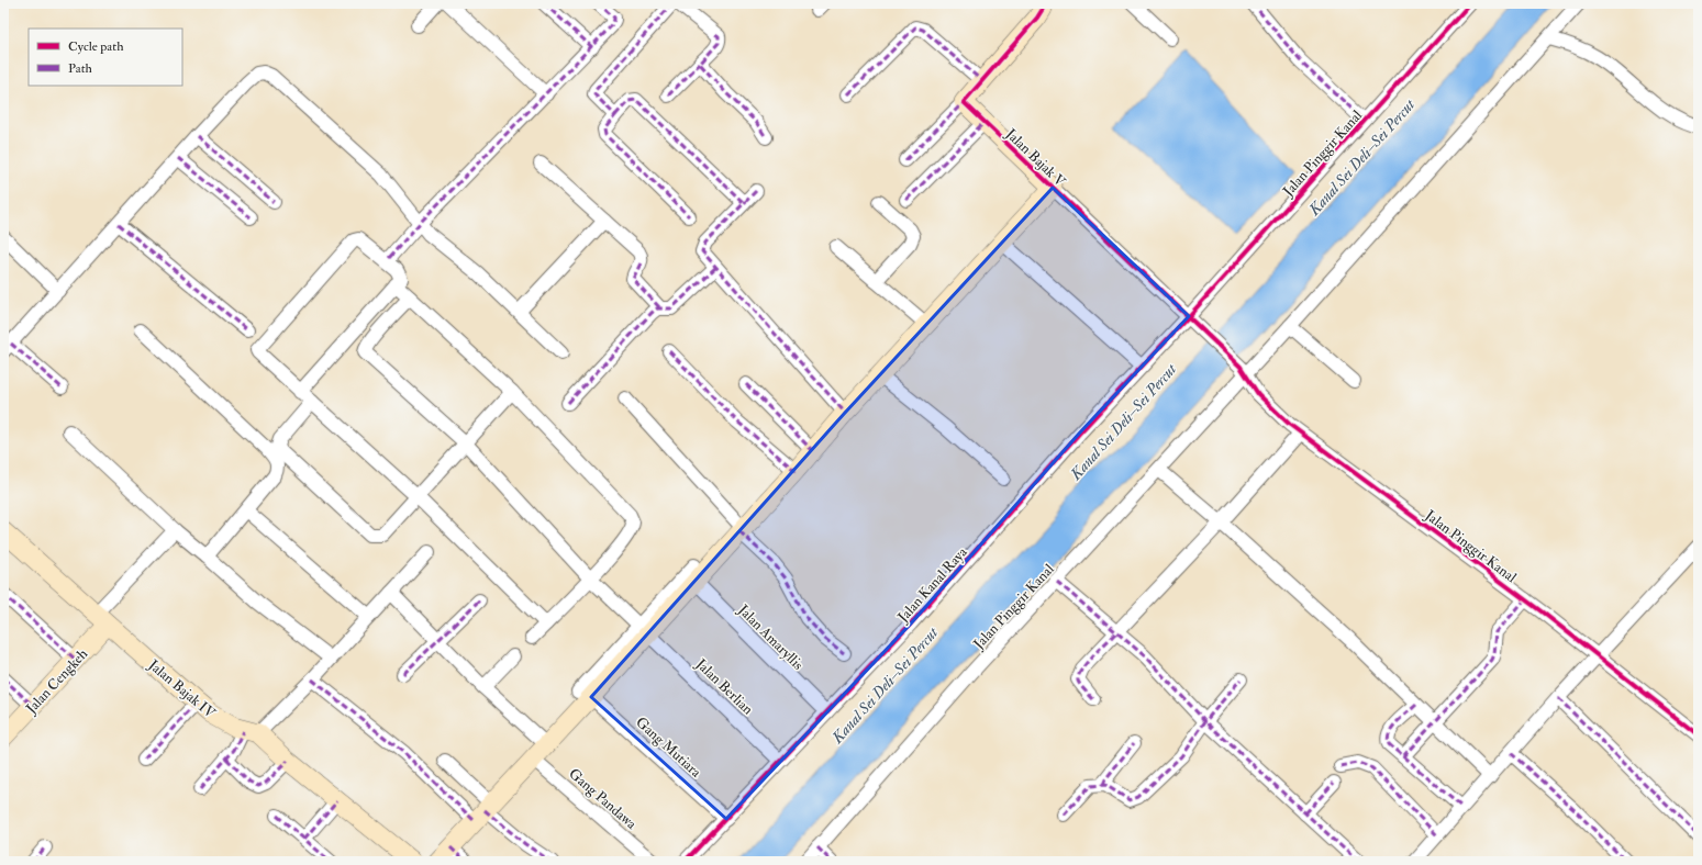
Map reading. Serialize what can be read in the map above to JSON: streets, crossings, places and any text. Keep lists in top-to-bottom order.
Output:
{
  "streets": {
    "street": [
      "Jalan Pinggir Kanal",
      "Jalan Bajak V",
      "Jalan Kanal Raya",
      "Jalan Amaryllis",
      "Jalan Cengkeh",
      "Jalan Berlian",
      "Jalan Bajak IV",
      "Gang Mutiara",
      "Gang Pandawa"
    ]
  },
  "crossings": [
    ["Jalan Pinggir Kanal", "Jalan Bajak V"],
    ["Jalan Pinggir Kanal", "Jalan Kanal Raya"],
    ["Jalan Bajak V", "Jalan Kanal Raya"],
    ["Jalan Kanal Raya", "Jalan Amaryllis"],
    ["Jalan Kanal Raya", "Jalan Berlian"],
    ["Jalan Kanal Raya", "Gang Mutiara"],
    ["Jalan Cengkeh", "Jalan Bajak IV"]
  ],
  "water": ["Kanal Sei Deli–Sei Percut"],
  "legend": ["Cycle path", "Path"]
}
